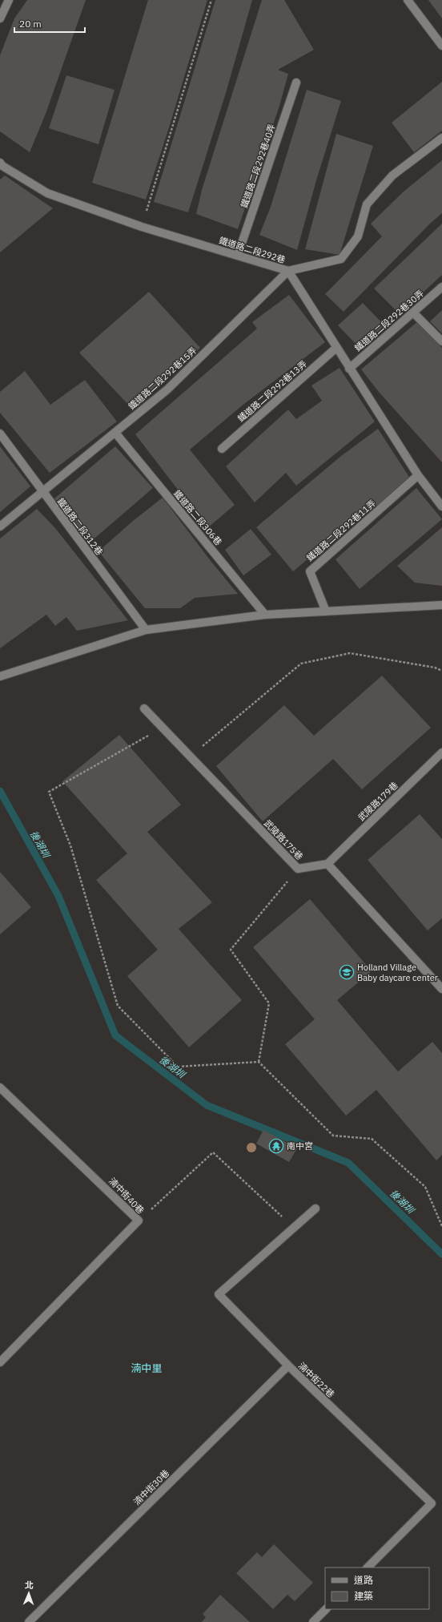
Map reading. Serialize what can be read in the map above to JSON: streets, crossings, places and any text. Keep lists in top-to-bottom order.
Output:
{
  "streets": {
    "street": [
      "鐵道路二段292巷40弄",
      "鐵道路二段292巷",
      "鐵道路二段292巷30弄",
      "鐵道路二段292巷15弄",
      "鐵道路二段292巷13弄",
      "鐵道路二段306巷",
      "鐵道路二段312巷",
      "鐵道路二段292巷11弄",
      "武陵路179巷",
      "武陵路175巷",
      "湳中街40巷",
      "湳中街22巷",
      "湳中街30巷"
    ]
  },
  "crossings": [
    ["鐵道路二段292巷40弄", "鐵道路二段292巷"],
    ["鐵道路二段292巷", "鐵道路二段292巷30弄"],
    ["鐵道路二段292巷", "鐵道路二段292巷15弄"],
    ["鐵道路二段292巷", "鐵道路二段292巷13弄"],
    ["鐵道路二段292巷", "鐵道路二段292巷11弄"],
    ["鐵道路二段292巷15弄", "鐵道路二段306巷"],
    ["鐵道路二段292巷15弄", "鐵道路二段312巷"],
    ["武陵路179巷", "武陵路175巷"],
    ["湳中街22巷", "湳中街30巷"]
  ],
  "districts": ["湳中里"],
  "water": ["後湖圳"],
  "places": {
    "school or university": ["Holland Village Baby daycare center"],
    "temple": ["南中宮"]
  },
  "legend": ["道路", "建築"],
  "scale_bar": "20 m",
  "north": "top"
}
